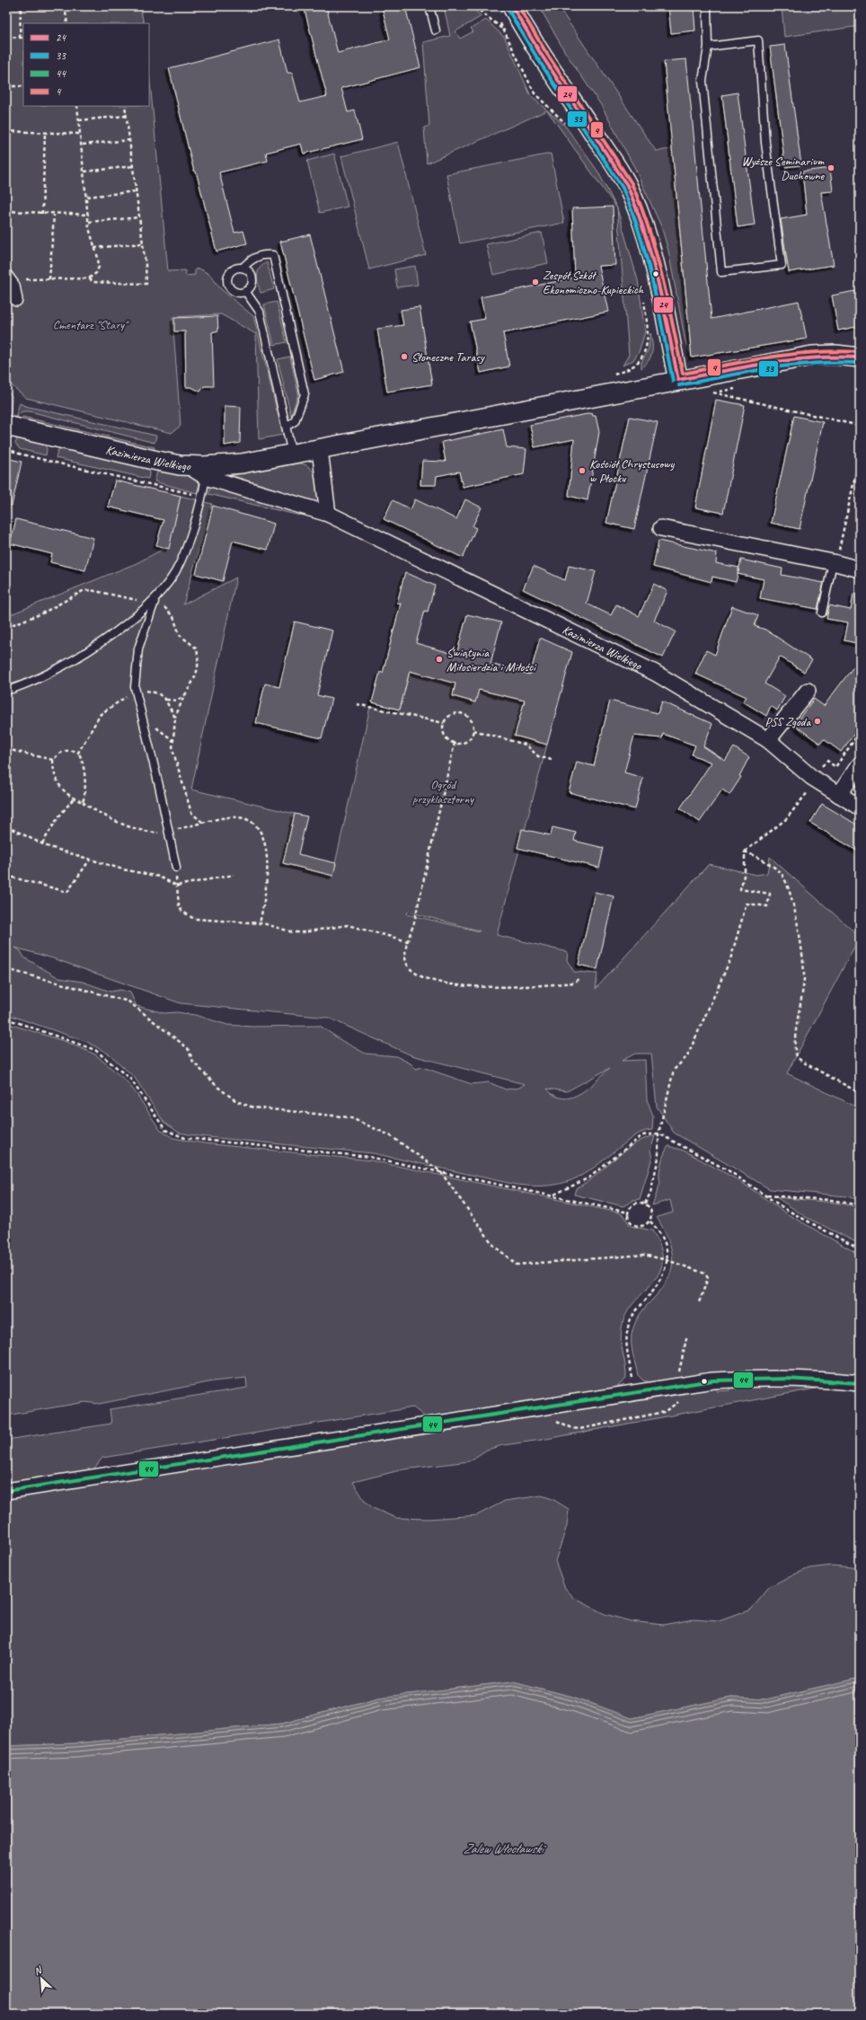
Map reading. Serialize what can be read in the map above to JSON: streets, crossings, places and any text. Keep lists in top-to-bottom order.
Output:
{
  "streets": {
    "street": ["Kazimierza Wielkiego"]
  },
  "water": ["Zalew Włocławski"],
  "parks": ["Cmentarz \"Stary\"", "Ogród przyklasztorny"],
  "places": [
    "Wyższe Seminarium Duchowne",
    "Zespół Szkół Ekonomiczno-Kupieckich",
    "Słoneczne Tarasy",
    "Kościół Chrystusowy w Płocku",
    "Świątynia Miłosierdzia i Miłości",
    "PSS Zgoda"
  ],
  "lines": [
    "transit line 24",
    "transit line 4",
    "transit line 33",
    "transit line 44"
  ],
  "legend": [
    "24",
    "33",
    "44",
    "4"
  ],
  "north": "top left"
}
